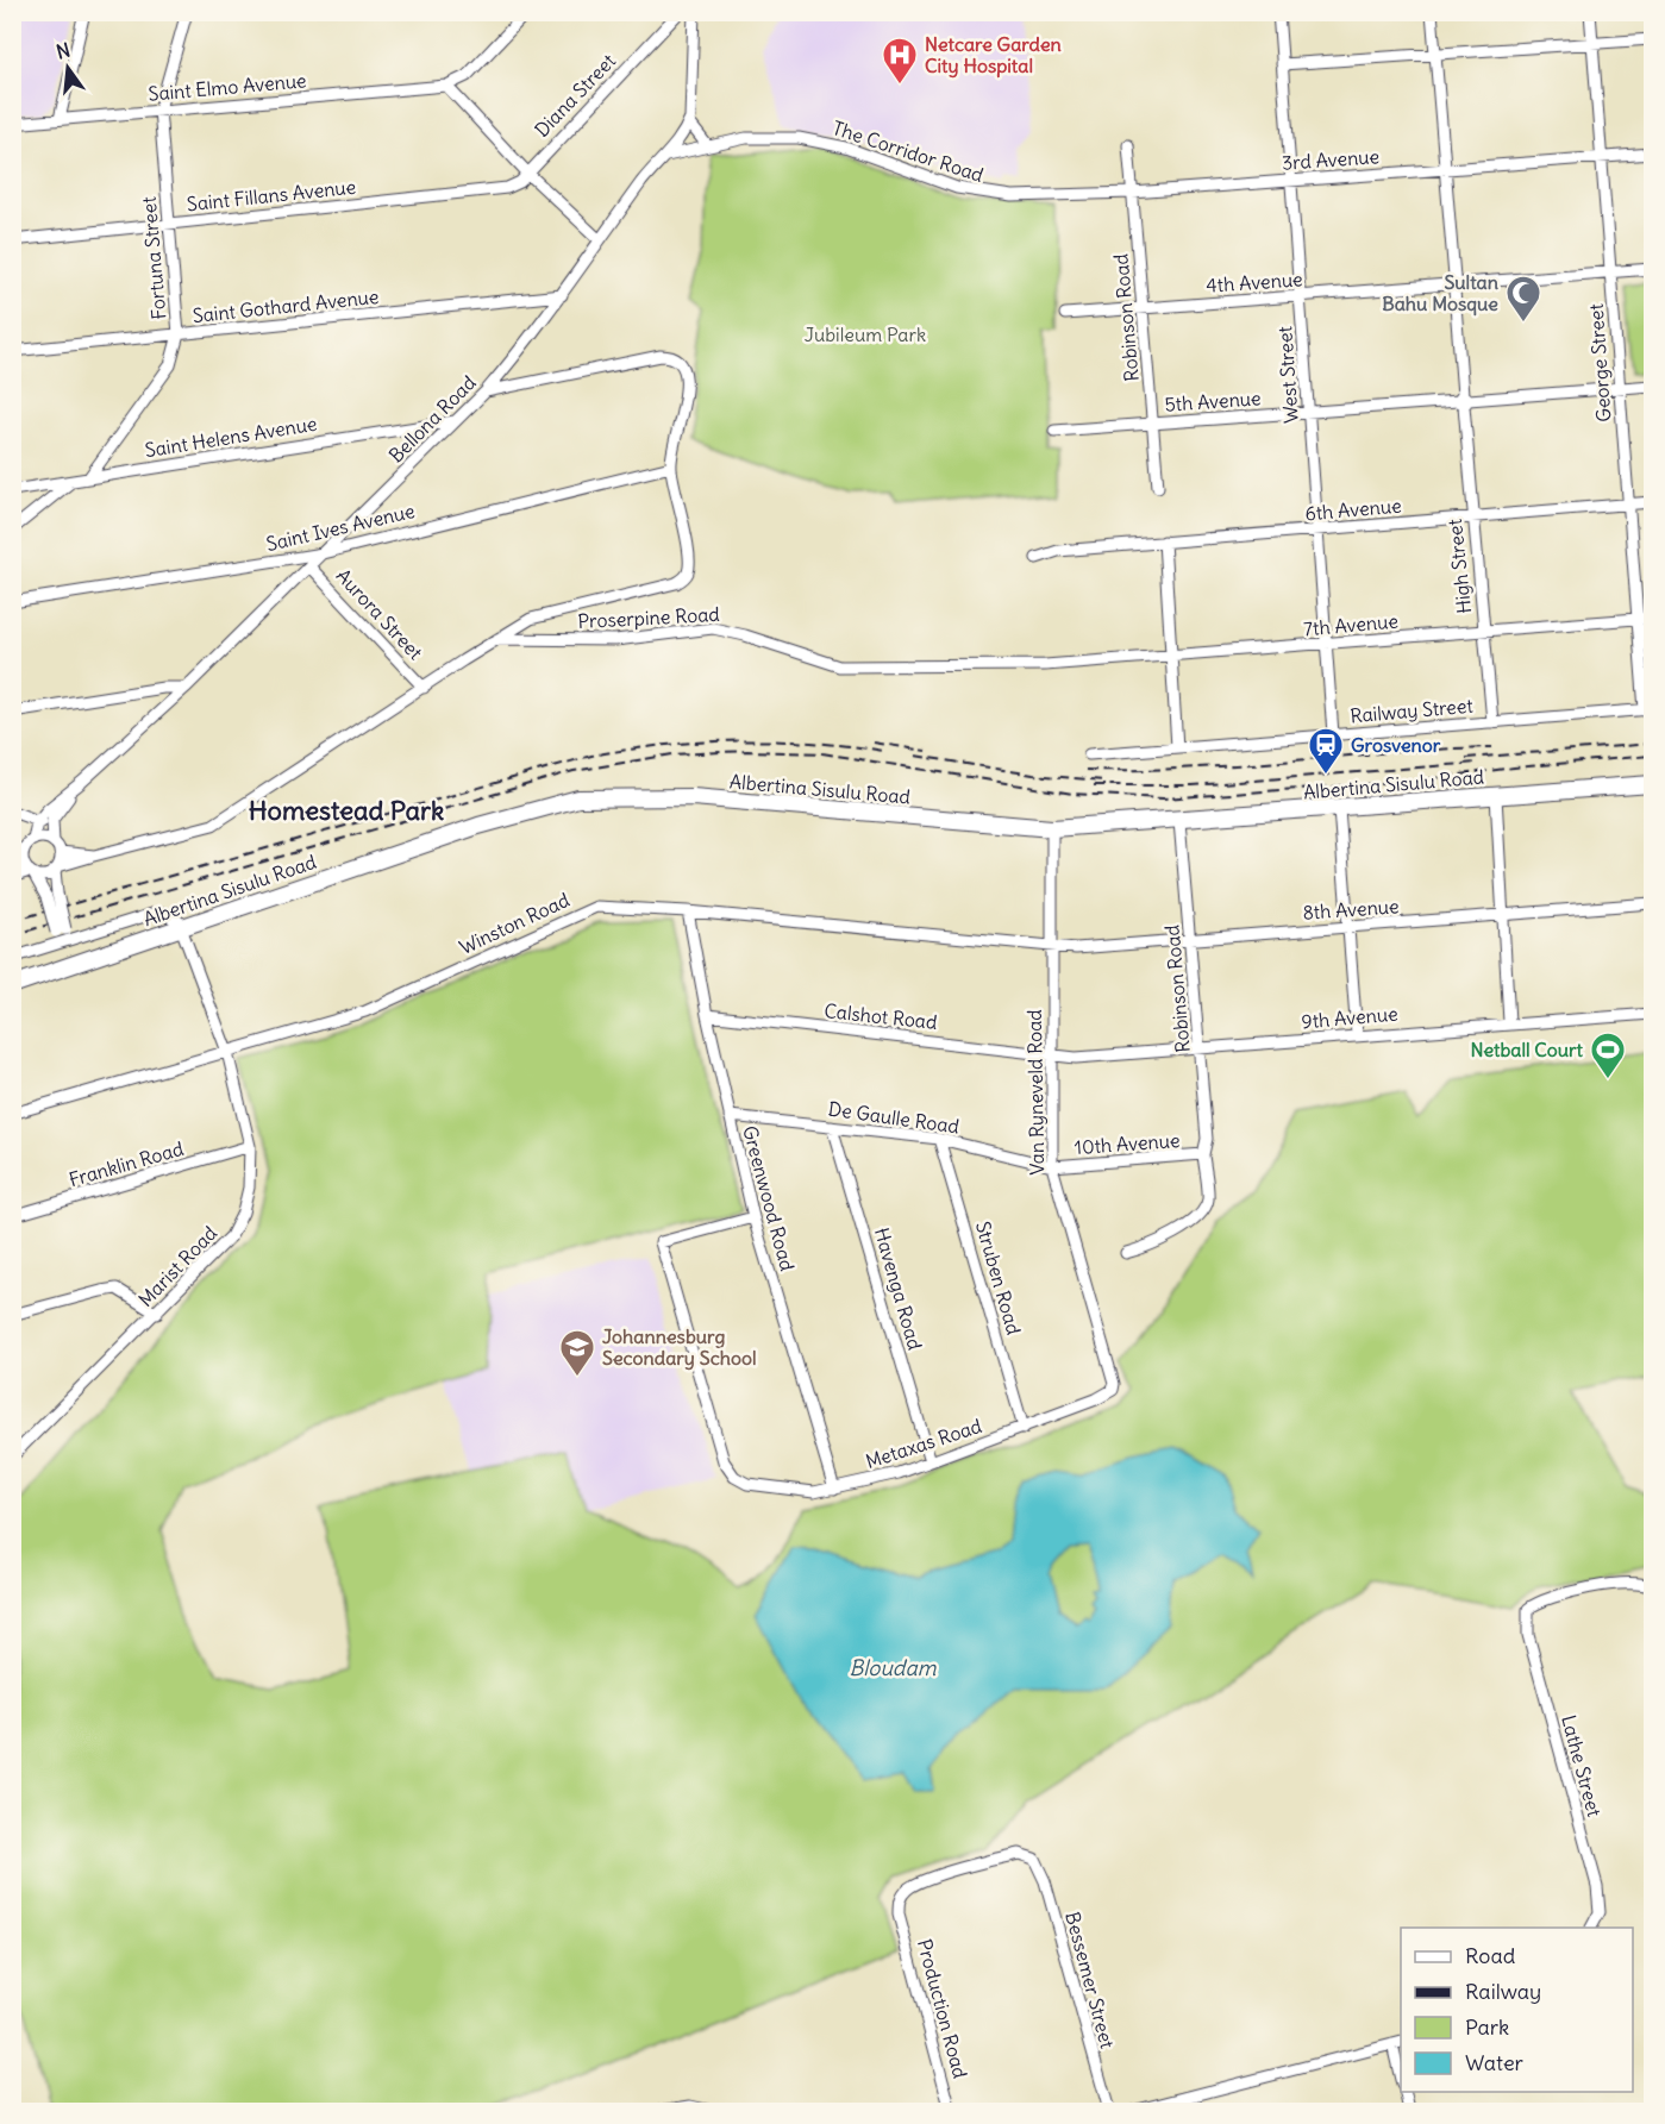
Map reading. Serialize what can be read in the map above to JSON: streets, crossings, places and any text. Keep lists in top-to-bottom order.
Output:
{
  "streets": {
    "main road": ["Albertina Sisulu Road"],
    "street": [
      "Saint Elmo Avenue",
      "Diana Street",
      "The Corridor Road",
      "3rd Avenue",
      "Saint Fillans Avenue",
      "Fortuna Street",
      "4th Avenue",
      "Saint Gothard Avenue",
      "Robinson Road",
      "George Street",
      "West Street",
      "5th Avenue",
      "Bellona Road",
      "Saint Helens Avenue",
      "6th Avenue",
      "Saint Ives Avenue",
      "High Street",
      "Aurora Street",
      "Proserpine Road",
      "7th Avenue",
      "Railway Street",
      "8th Avenue",
      "Winston Road",
      "Calshot Road",
      "9th Avenue",
      "Van Ryneveld Road",
      "De Gaulle Road",
      "10th Avenue",
      "Franklin Road",
      "Greenwood Road",
      "Marist Road",
      "Struben Road",
      "Havenga Road",
      "Metaxas Road",
      "Lathe Street",
      "Bessemer Street",
      "Production Road"
    ]
  },
  "crossings": [
    ["Saint Elmo Avenue", "Fortuna Street"],
    ["Diana Street", "Saint Fillans Avenue"],
    ["The Corridor Road", "3rd Avenue"],
    ["The Corridor Road", "Bellona Road"],
    ["3rd Avenue", "Robinson Road"],
    ["3rd Avenue", "George Street"],
    ["3rd Avenue", "West Street"],
    ["3rd Avenue", "High Street"],
    ["Saint Fillans Avenue", "Fortuna Street"],
    ["Fortuna Street", "Saint Gothard Avenue"],
    ["Fortuna Street", "Saint Helens Avenue"],
    ["4th Avenue", "Robinson Road"],
    ["4th Avenue", "George Street"],
    ["4th Avenue", "West Street"],
    ["4th Avenue", "High Street"],
    ["Saint Gothard Avenue", "Bellona Road"],
    ["Robinson Road", "5th Avenue"],
    ["Robinson Road", "Albertina Sisulu Road"],
    ["Robinson Road", "8th Avenue"],
    ["Robinson Road", "9th Avenue"],
    ["Robinson Road", "10th Avenue"],
    ["George Street", "5th Avenue"],
    ["George Street", "6th Avenue"],
    ["George Street", "7th Avenue"],
    ["George Street", "Railway Street"],
    ["West Street", "5th Avenue"],
    ["West Street", "6th Avenue"],
    ["West Street", "7th Avenue"],
    ["West Street", "Railway Street"],
    ["5th Avenue", "High Street"],
    ["Bellona Road", "Saint Helens Avenue"],
    ["Bellona Road", "Saint Ives Avenue"],
    ["Bellona Road", "Aurora Street"],
    ["6th Avenue", "High Street"],
    ["Saint Ives Avenue", "Proserpine Road"],
    ["High Street", "7th Avenue"],
    ["High Street", "Railway Street"],
    ["Aurora Street", "Proserpine Road"],
    ["Proserpine Road", "7th Avenue"],
    ["Albertina Sisulu Road", "Van Ryneveld Road"],
    ["Albertina Sisulu Road", "Marist Road"],
    ["8th Avenue", "Winston Road"],
    ["8th Avenue", "Van Ryneveld Road"],
    ["Winston Road", "Van Ryneveld Road"],
    ["Winston Road", "Greenwood Road"],
    ["Winston Road", "Marist Road"],
    ["Calshot Road", "9th Avenue"],
    ["Calshot Road", "Van Ryneveld Road"],
    ["Calshot Road", "Greenwood Road"],
    ["9th Avenue", "Van Ryneveld Road"],
    ["Van Ryneveld Road", "De Gaulle Road"],
    ["Van Ryneveld Road", "10th Avenue"],
    ["Van Ryneveld Road", "Metaxas Road"],
    ["De Gaulle Road", "10th Avenue"],
    ["De Gaulle Road", "Greenwood Road"],
    ["De Gaulle Road", "Struben Road"],
    ["De Gaulle Road", "Havenga Road"],
    ["Franklin Road", "Marist Road"],
    ["Greenwood Road", "Metaxas Road"],
    ["Struben Road", "Metaxas Road"],
    ["Havenga Road", "Metaxas Road"],
    ["Bessemer Street", "Production Road"]
  ],
  "districts": ["Homestead Park"],
  "water": ["Bloudam"],
  "parks": ["Jubileum Park"],
  "places": {
    "hospital": ["Netcare Garden City Hospital"],
    "mosque": ["Sultan Bahu Mosque"],
    "station": ["Grosvenor"],
    "sports": ["Netball Court"],
    "school or university": ["Johannesburg Secondary School"]
  },
  "legend": [
    "Road",
    "Railway",
    "Park",
    "Water"
  ],
  "north": "top"
}
